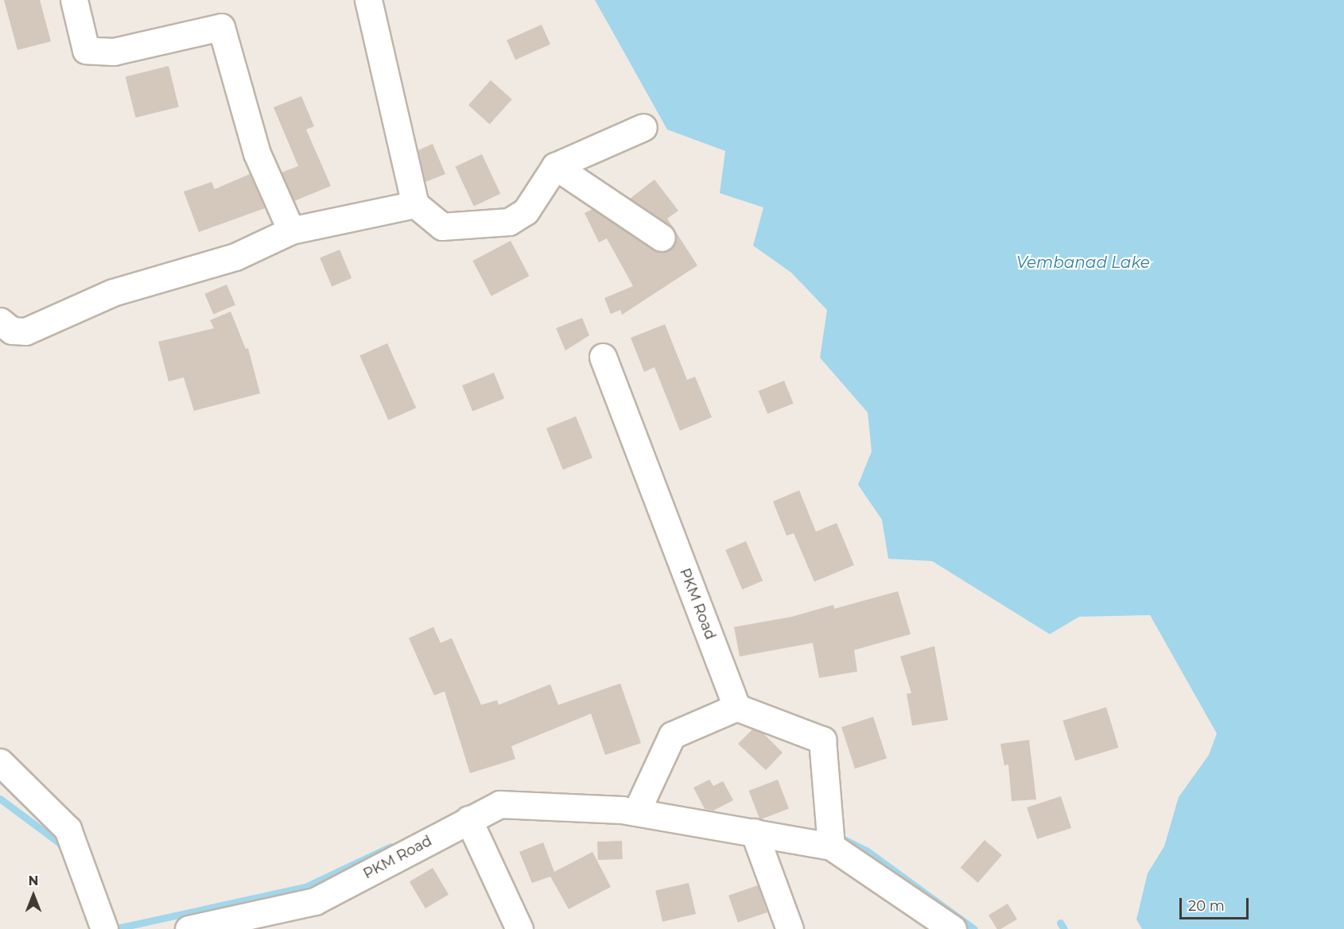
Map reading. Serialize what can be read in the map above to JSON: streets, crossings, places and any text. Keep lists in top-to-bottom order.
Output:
{
  "streets": {
    "street": ["PKM Road"]
  },
  "water": ["Vembanad Lake"],
  "scale_bar": "20 m",
  "north": "top"
}
